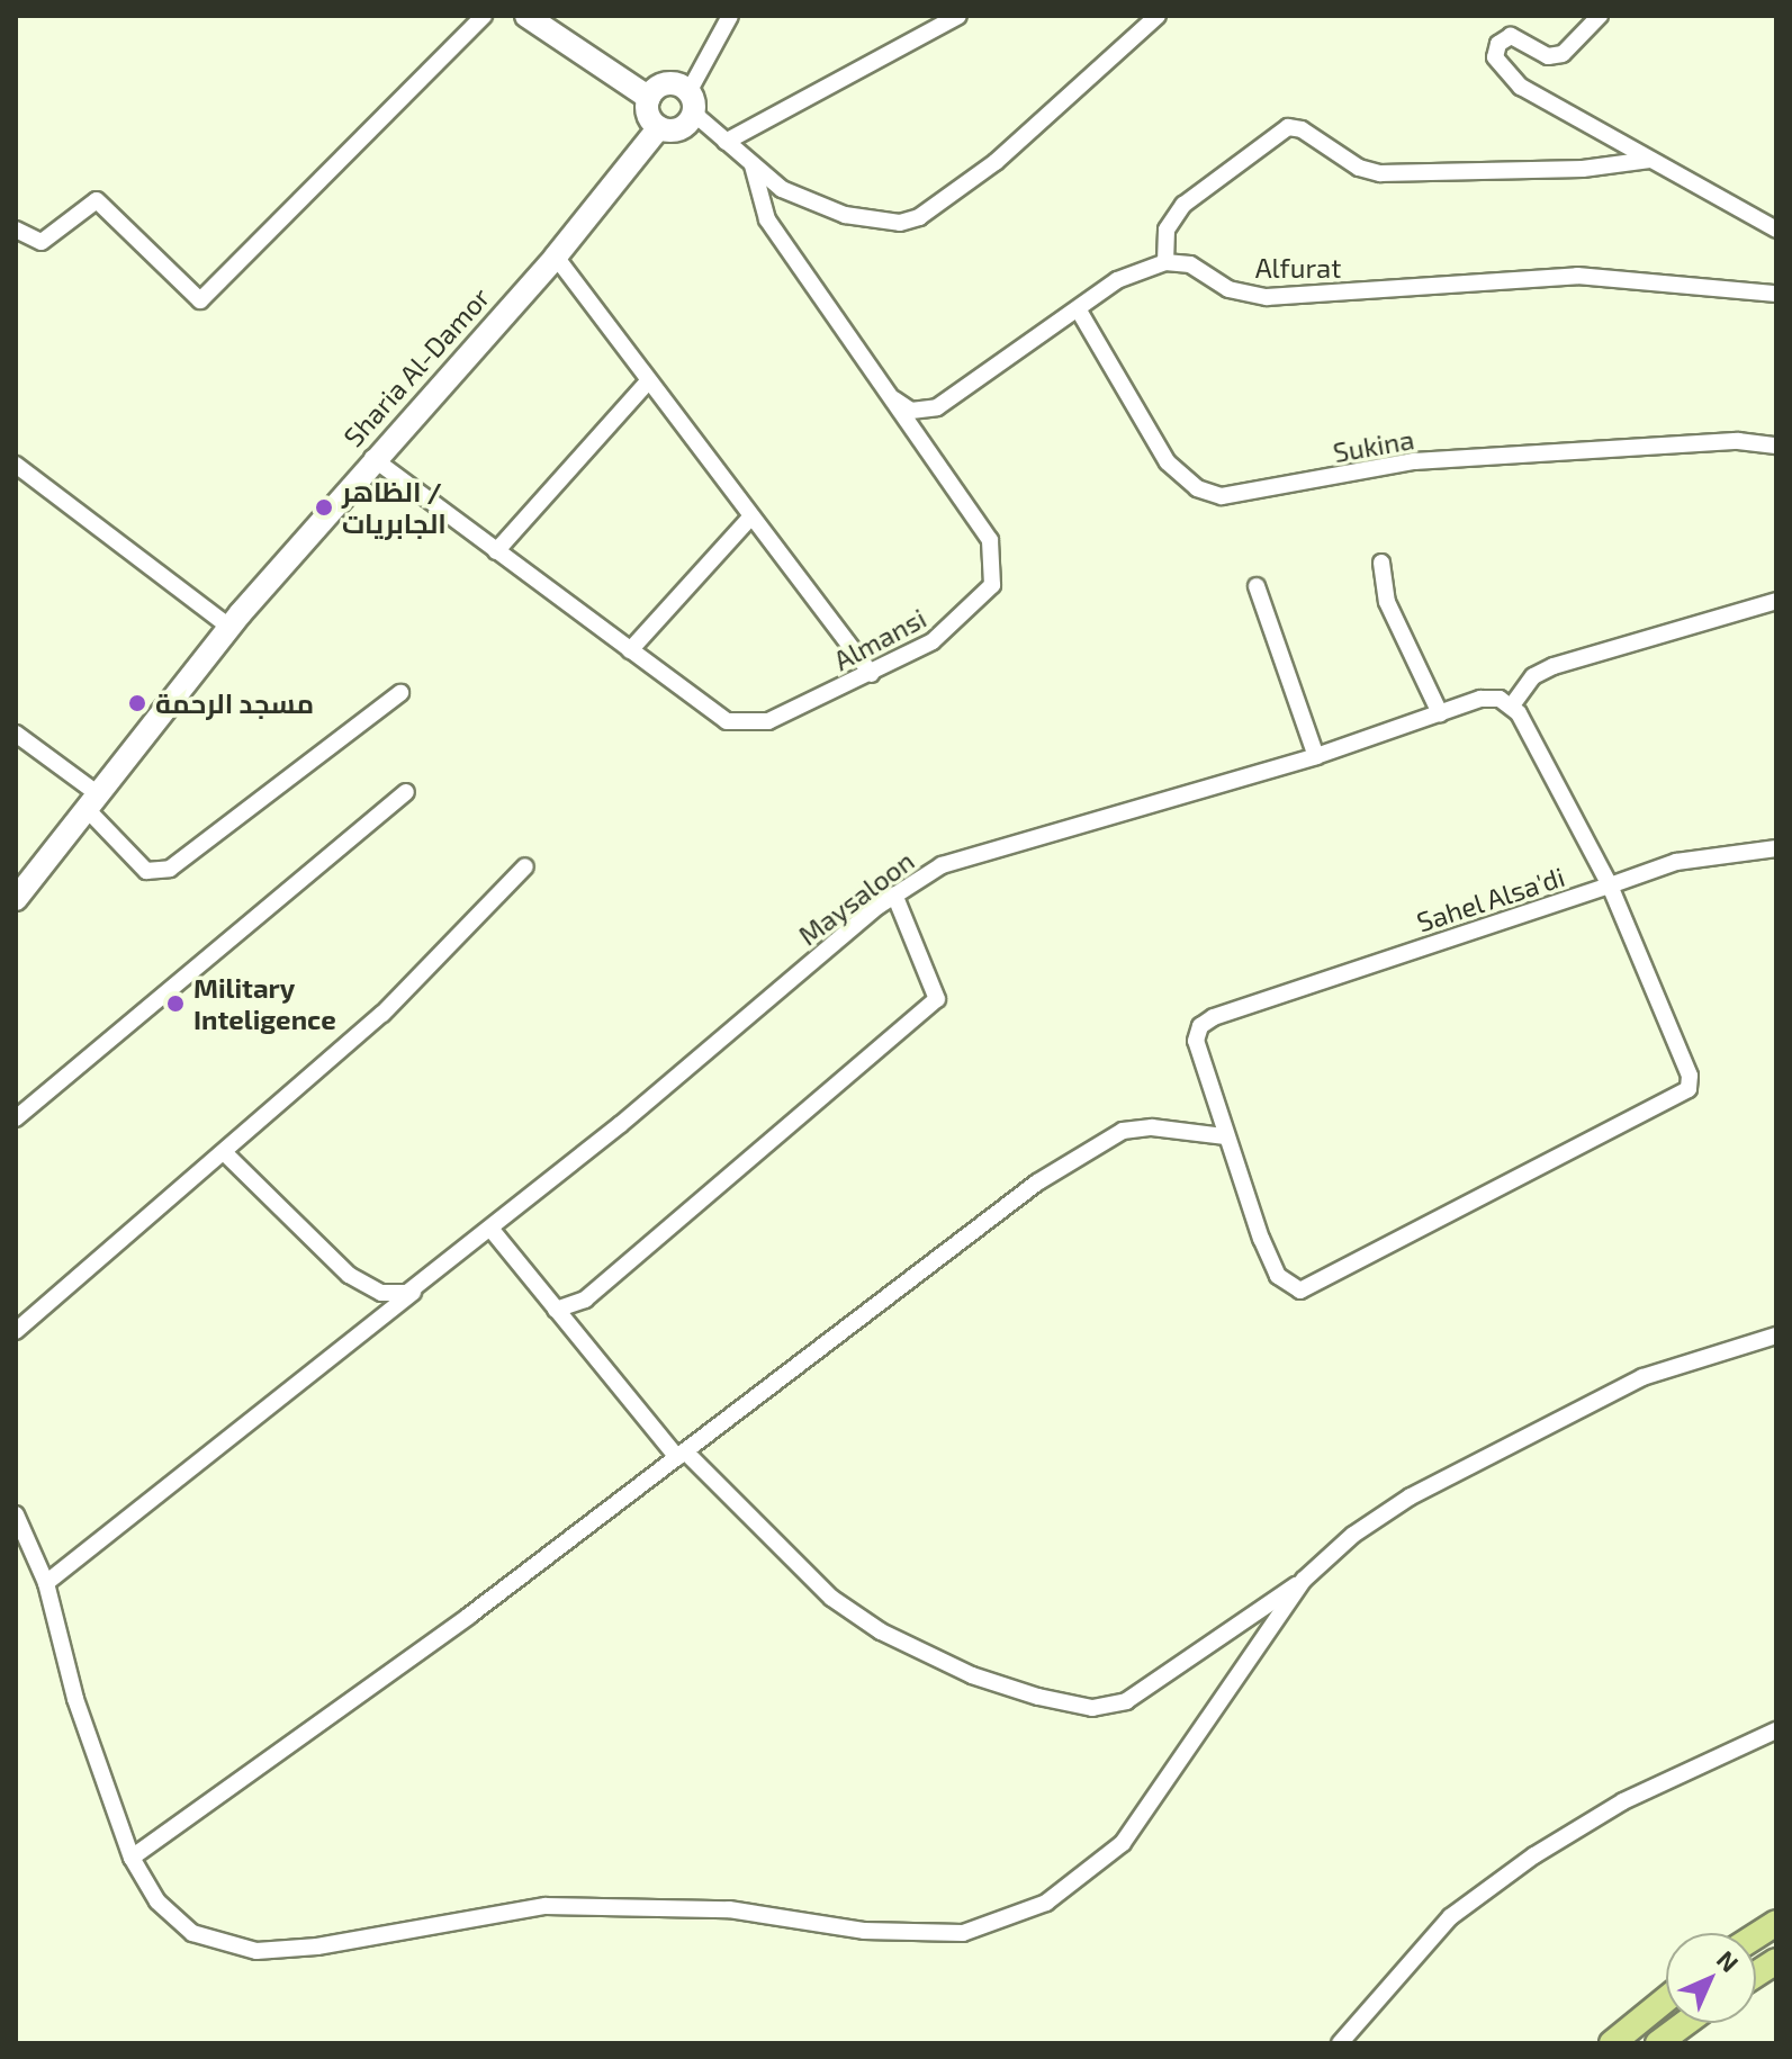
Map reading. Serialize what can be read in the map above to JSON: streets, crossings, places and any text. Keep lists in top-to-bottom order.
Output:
{
  "streets": {
    "street": [
      "Alfurat",
      "Sharia Al-Damor",
      "Sukina",
      "Almansi",
      "Maysaloon",
      "Sahel Alsa'di"
    ]
  },
  "crossings": [
    ["Sharia Al-Damor", "Almansi"]
  ],
  "places": ["الظاهر / الجابريات", "مسجد الرحمة", "Military Inteligence"],
  "north": "top right"
}
